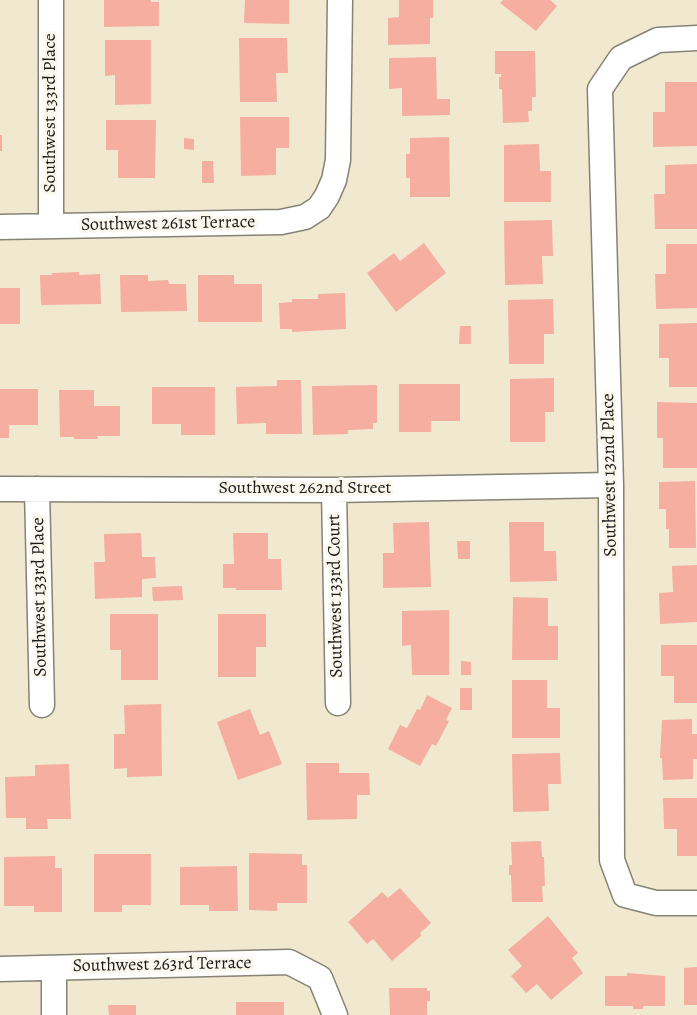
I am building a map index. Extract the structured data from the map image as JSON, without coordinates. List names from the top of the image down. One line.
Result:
{"streets":{"street":["Southwest 133rd Place","Southwest 261st Terrace","Southwest 132nd Place","Southwest 262nd Street","Southwest 133rd Court","Southwest 263rd Terrace"]},"crossings":[["Southwest 133rd Place","Southwest 261st Terrace"],["Southwest 133rd Place","Southwest 262nd Street"],["Southwest 132nd Place","Southwest 262nd Street"],["Southwest 262nd Street","Southwest 133rd Court"]]}
